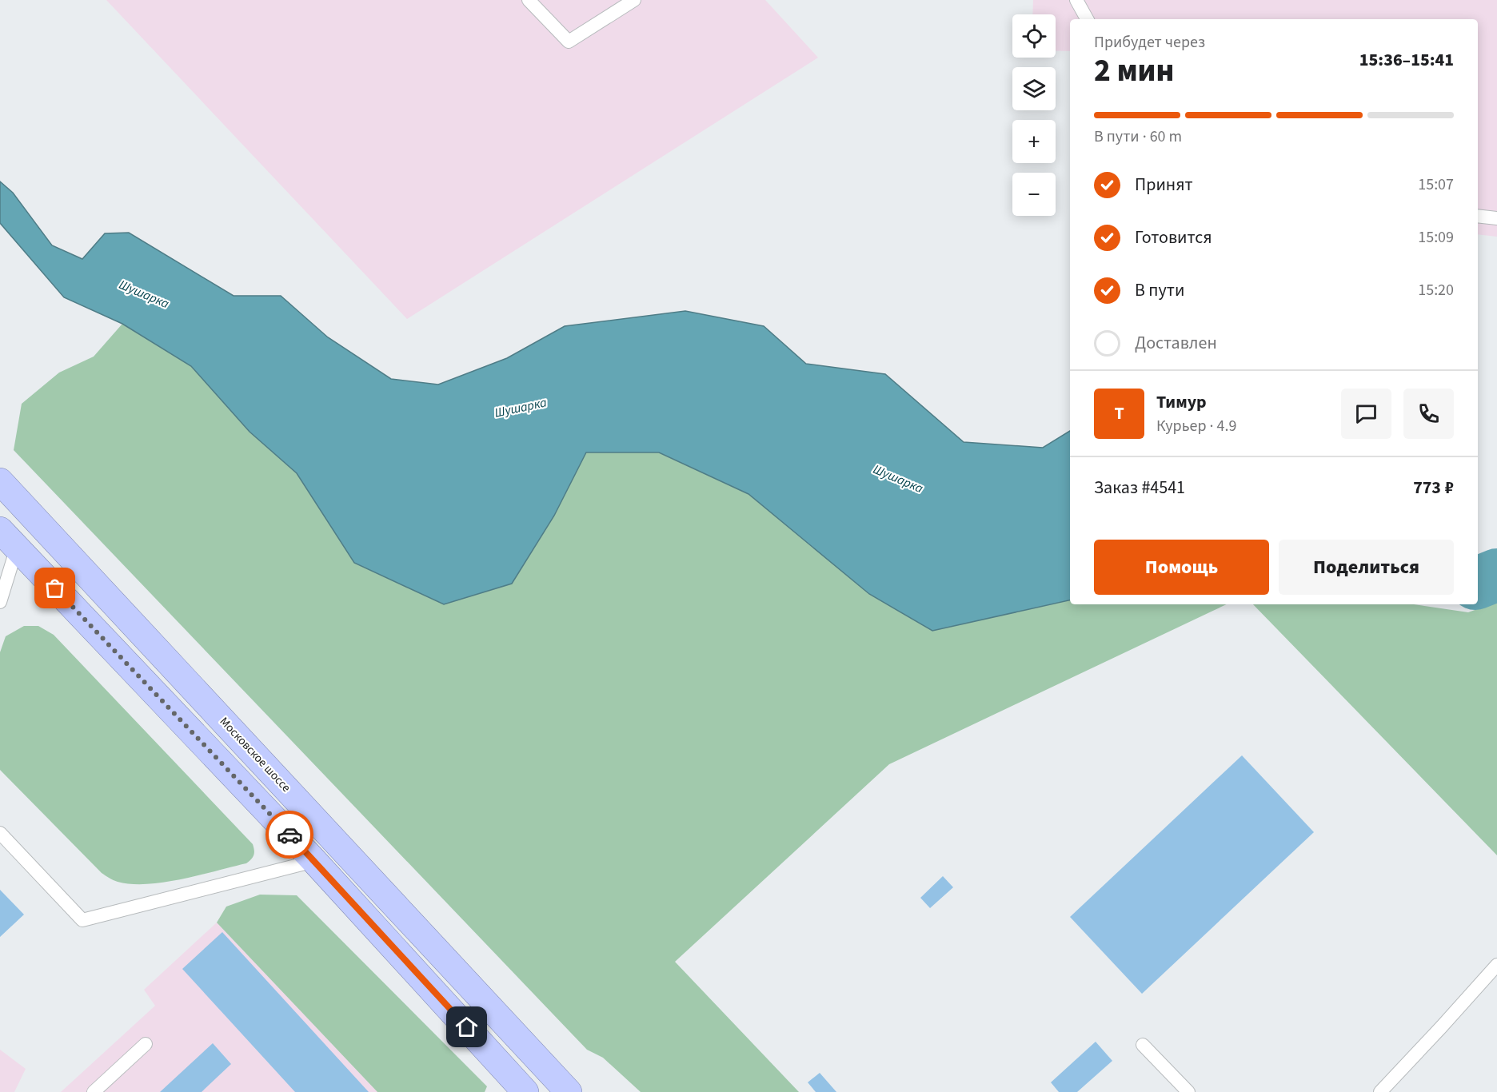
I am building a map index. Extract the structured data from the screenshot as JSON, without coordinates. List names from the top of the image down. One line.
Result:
{"streets":{"highway":["Московское шоссе"]},"water":["Шушарка"],"page":{"map_buttons":["+","−"],"heading":["2 мин","Прибудет через","15:36–15:41"],"panel":["Тимур","Курьер · 4.9","Заказ #4541","773 ₽"],"bar":"В пути · 60 m","list":[["Принят","15:07"],["Готовится","15:09"],["В пути","15:20"],"Доставлен"],"round":"Т","buttons":["Помощь","Поделиться"]}}
